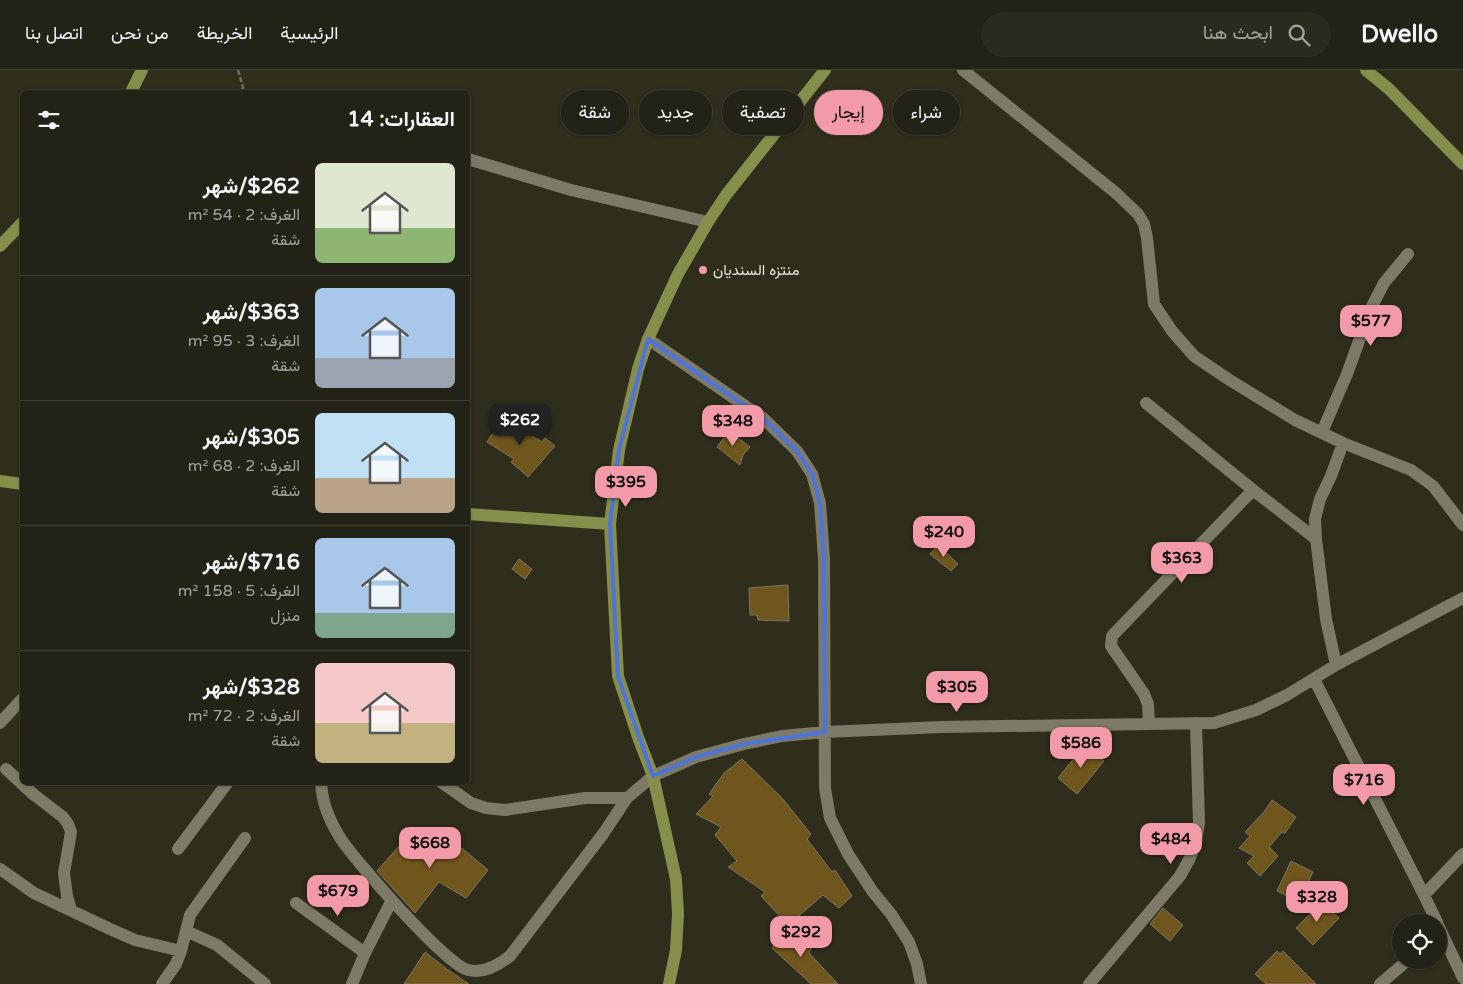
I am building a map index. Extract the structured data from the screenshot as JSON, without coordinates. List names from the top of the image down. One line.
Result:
{"places":["منتزه السنديان"],"page":{"header":"Dwello","search":"ابحث هنا","nav":["الرئيسية","الخريطة","من نحن","اتصل بنا"],"chip":["شراء","إيجار","تصفية","جديد","شقة"],"heading":"العقارات: 14","list":[{"name":"$262/شهر","note":"الغرف: 2 · 54 m² · شقة"},{"name":"$363/شهر","note":"الغرف: 3 · 95 m² · شقة"},{"name":"$305/شهر","note":"الغرف: 2 · 68 m² · شقة"},{"name":"$716/شهر","note":"الغرف: 5 · 158 m² · منزل"},{"name":"$328/شهر","note":"الغرف: 2 · 72 m² · شقة"}],"price":["$577","$262","$348","$395","$240","$363","$305","$586","$716","$484","$668","$679","$328","$292"]}}
